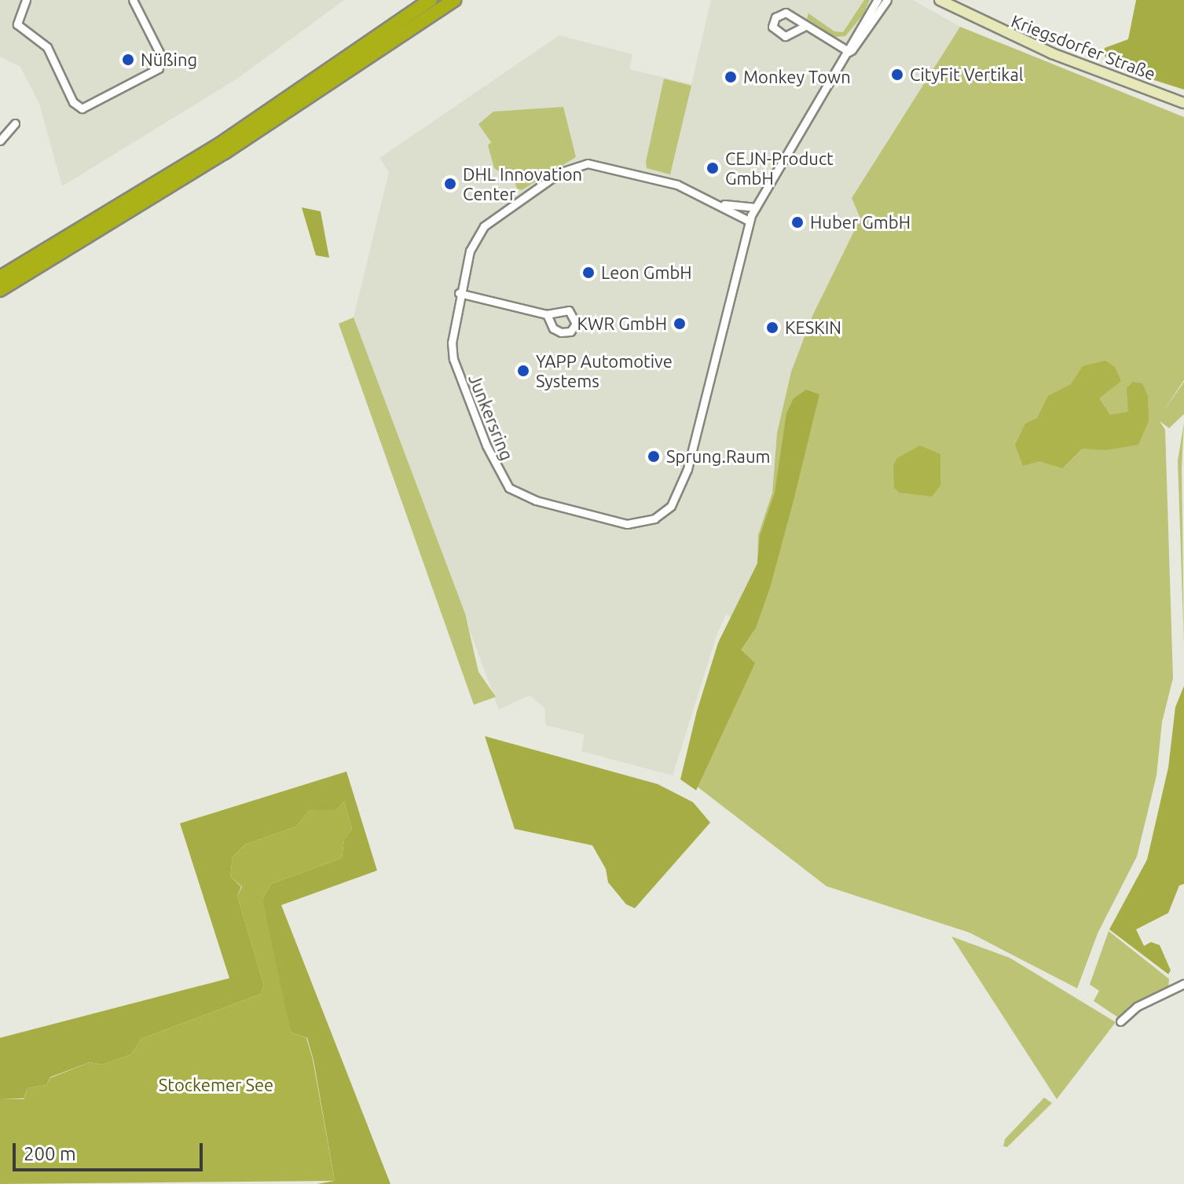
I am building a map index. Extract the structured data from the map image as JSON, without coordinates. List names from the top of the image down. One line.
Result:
{"streets":{"main road":["Kriegsdorfer Straße"],"street":["Junkersring"]},"parks":["Stockemer See"],"places":["Nüßing","CityFit Vertikal","Monkey Town","CEJN-Product GmbH","DHL Innovation Center","Huber GmbH","Leon GmbH","KWR GmbH","KESKIN","YAPP Automotive Systems","Sprung.Raum"],"scale_bar":"200 m"}
